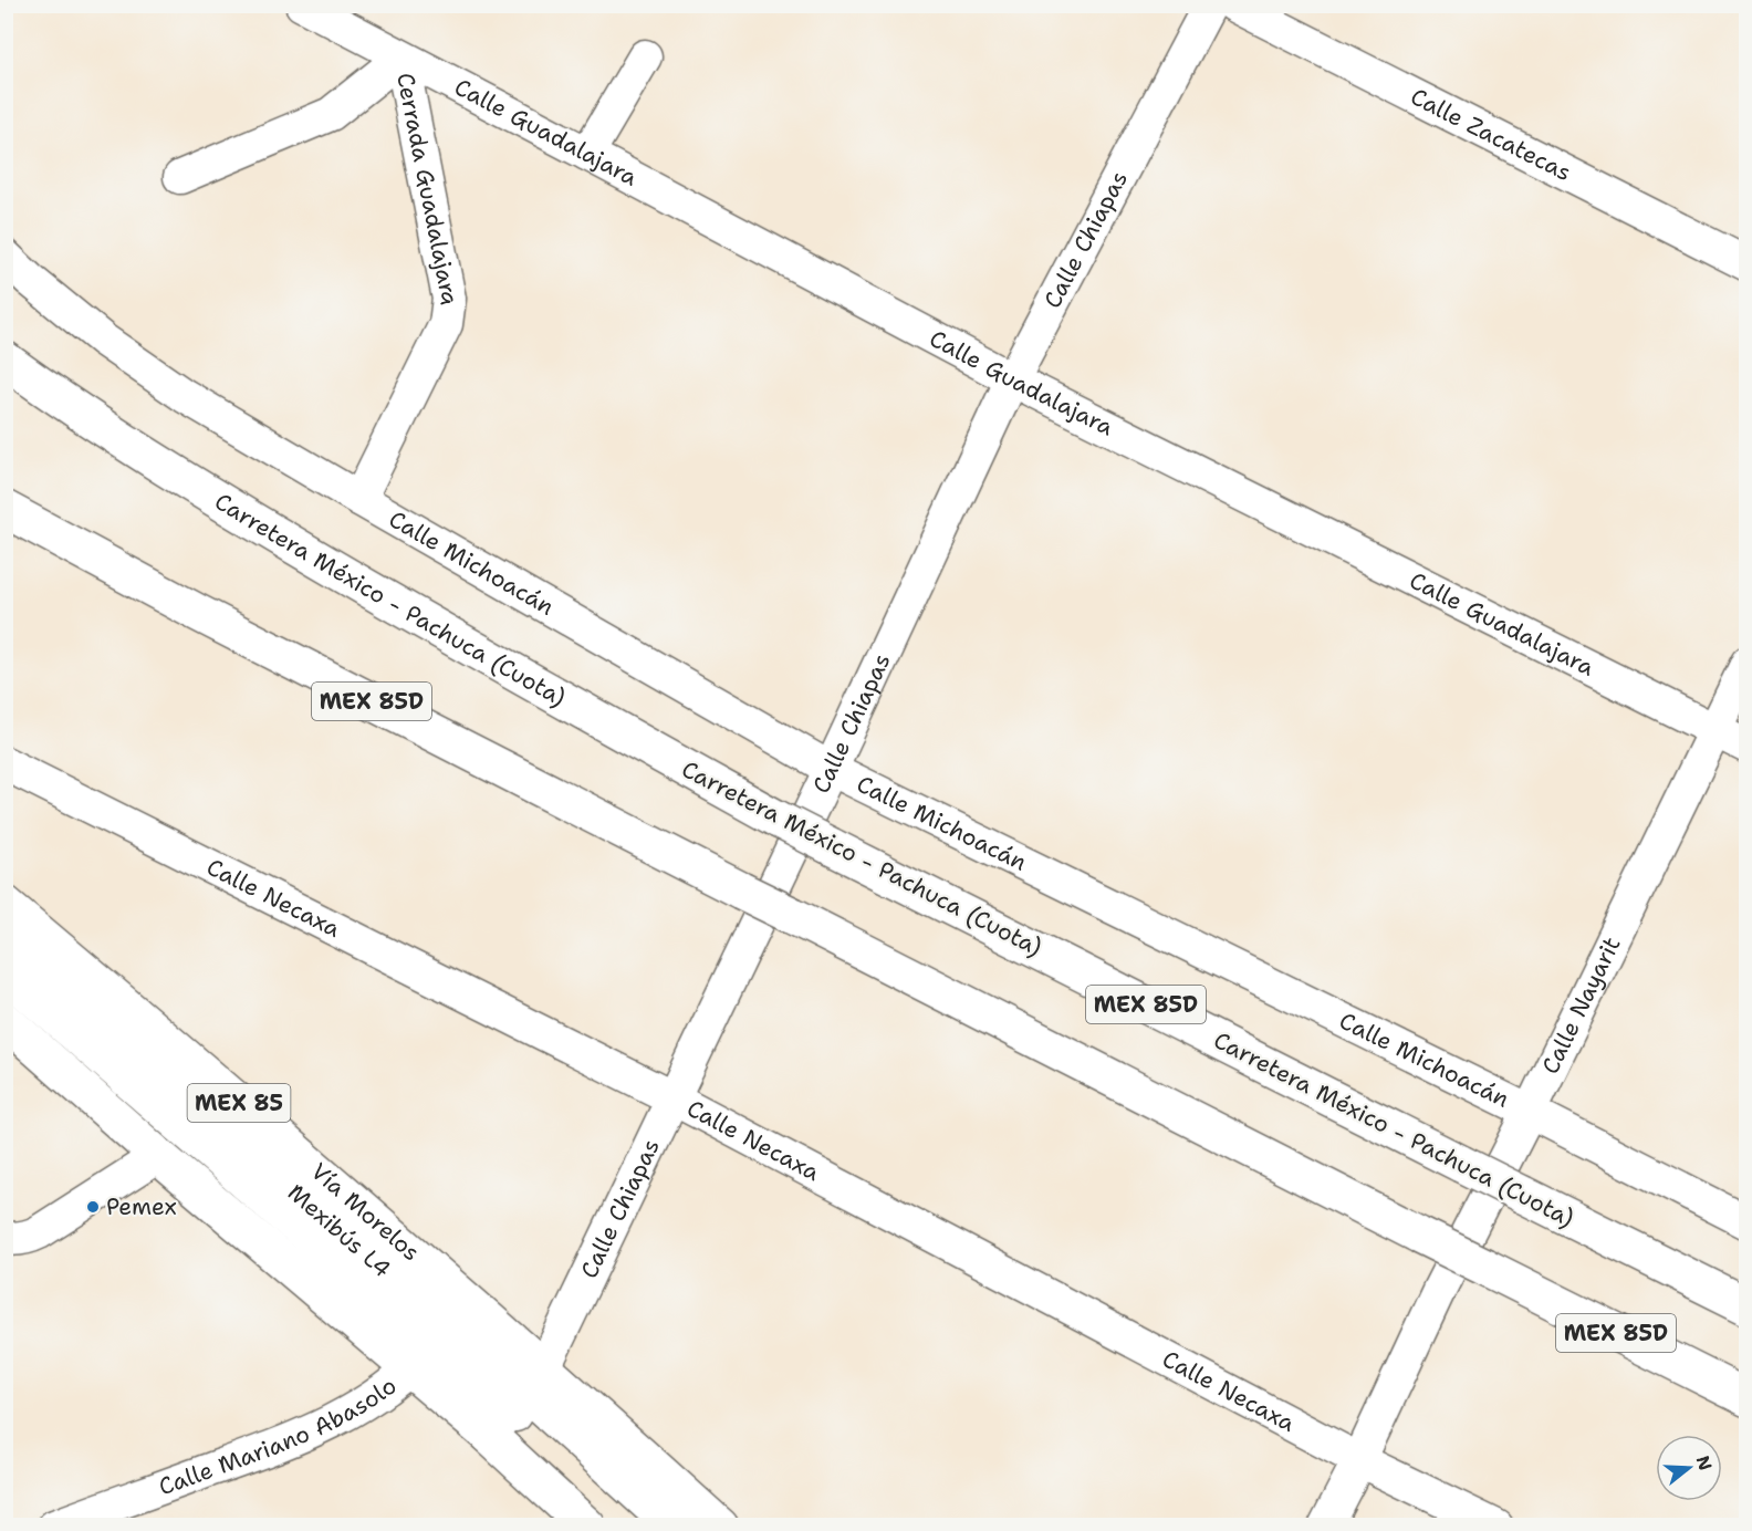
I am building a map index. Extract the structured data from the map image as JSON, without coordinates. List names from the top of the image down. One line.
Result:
{"streets":{"main road":["Carretera México - Pachuca (Cuota)","MEX 85D","MEX 85","Vía Morelos"],"street":["Calle Guadalajara","Calle Zacatecas","Cerrada Guadalajara","Calle Chiapas","Calle Michoacán","Calle Necaxa","Calle Nayarit","Mexibús L4","Calle Mariano Abasolo"]},"crossings":[["Calle Guadalajara","Cerrada Guadalajara"],["Calle Guadalajara","Calle Chiapas"],["Calle Guadalajara","Calle Nayarit"],["Cerrada Guadalajara","Calle Michoacán"],["Calle Chiapas","Calle Michoacán"],["Calle Chiapas","Calle Necaxa"],["Calle Chiapas","Vía Morelos"],["Calle Michoacán","Calle Nayarit"],["Calle Necaxa","Calle Nayarit"],["Vía Morelos","Mexibús L4"],["Vía Morelos","Calle Mariano Abasolo"],["Mexibús L4","Calle Mariano Abasolo"]],"places":["Pemex"],"north":"right"}
